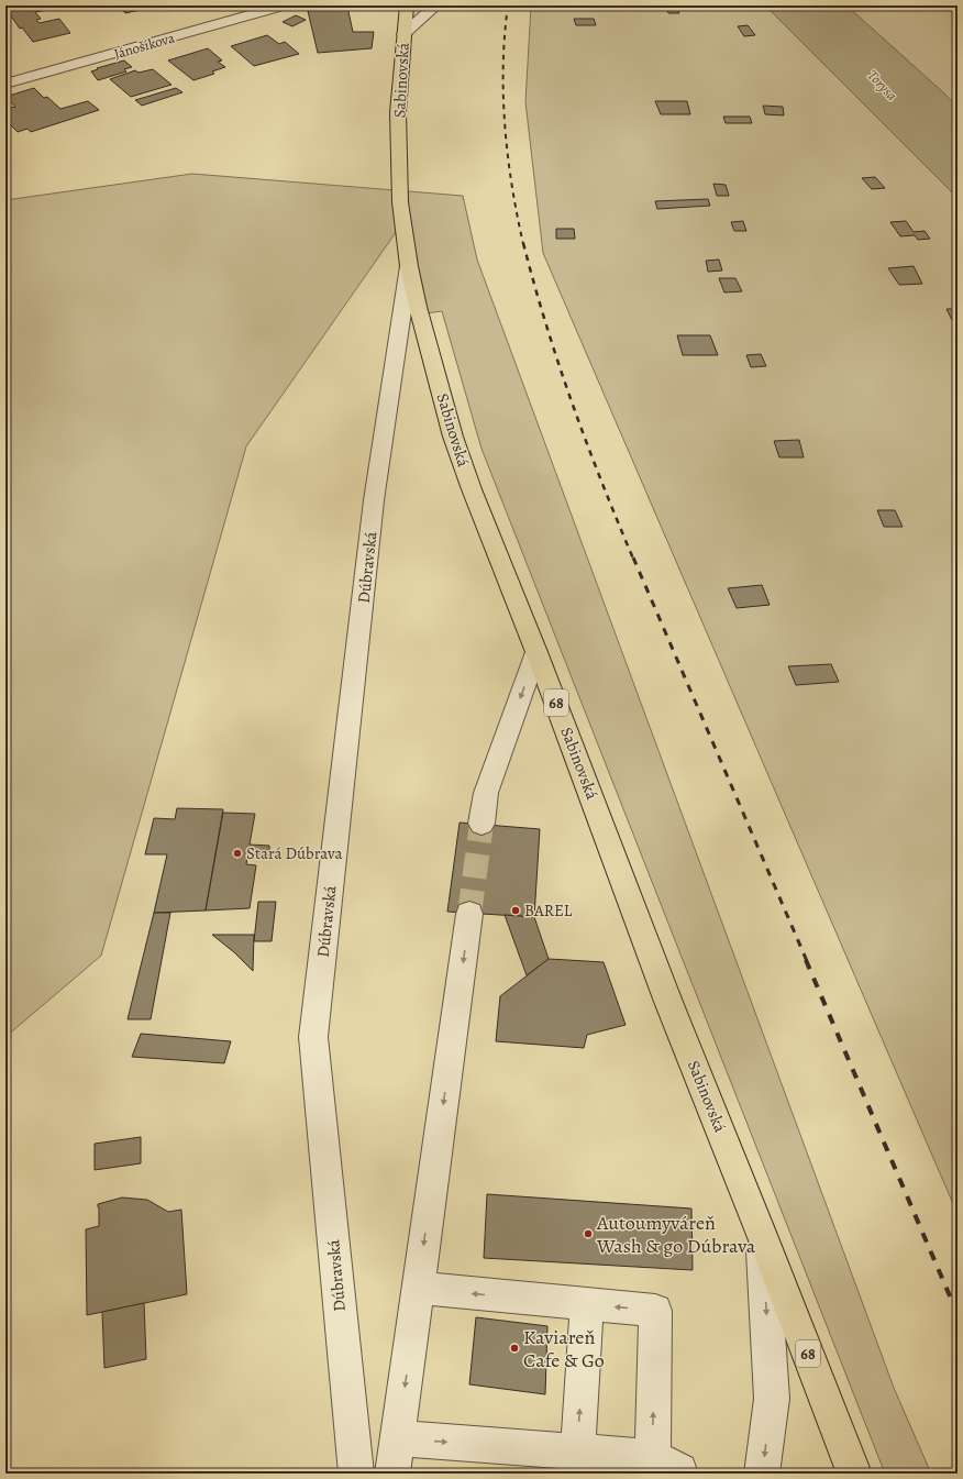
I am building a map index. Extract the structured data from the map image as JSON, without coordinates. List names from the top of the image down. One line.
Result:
{"streets":{"main road":["Sabinovská","68"],"street":["Jánošíkova","Dúbravská"]},"crossings":[["Sabinovská","Dúbravská"]],"water":["Torysa"],"places":["Stará Dúbrava","BAREL","Autoumyváreň Wash & go Dúbrava","Kaviareň Cafe & Go"]}
